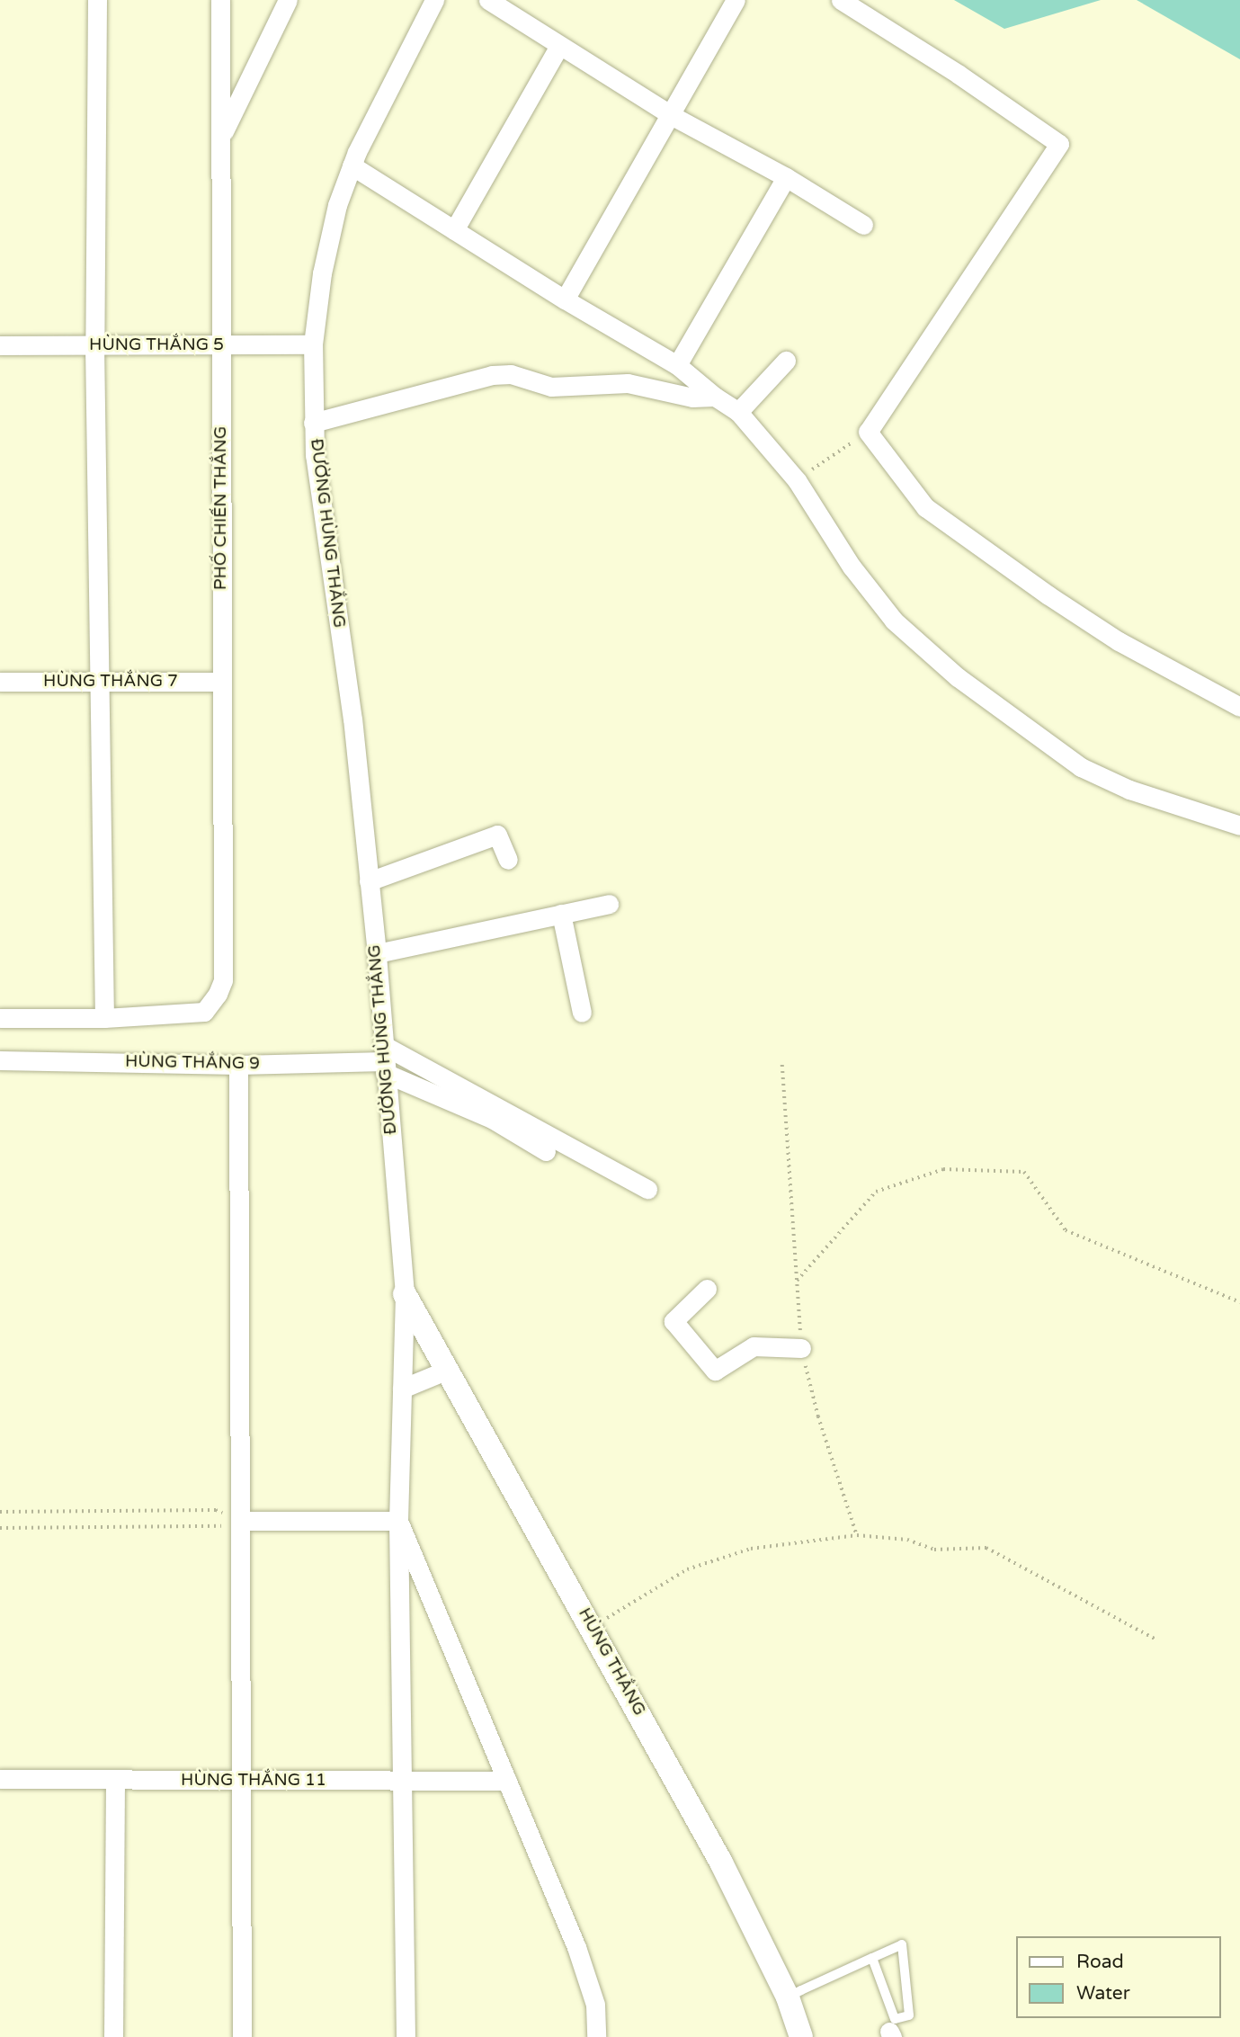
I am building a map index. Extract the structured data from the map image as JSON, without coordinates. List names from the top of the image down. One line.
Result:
{"streets":{"street":["HÙNG THẮNG 5","PHỐ CHIẾN THẮNG","ĐƯỜNG HÙNG THẮNG","HÙNG THẮNG 7","HÙNG THẮNG 9","HÙNG THẮNG","HÙNG THẮNG 11"]},"crossings":[["HÙNG THẮNG 5","PHỐ CHIẾN THẮNG"],["PHỐ CHIẾN THẮNG","HÙNG THẮNG 7"],["ĐƯỜNG HÙNG THẮNG","HÙNG THẮNG 9"],["ĐƯỜNG HÙNG THẮNG","HÙNG THẮNG"],["ĐƯỜNG HÙNG THẮNG","HÙNG THẮNG 11"]],"legend":["Road","Water"]}
